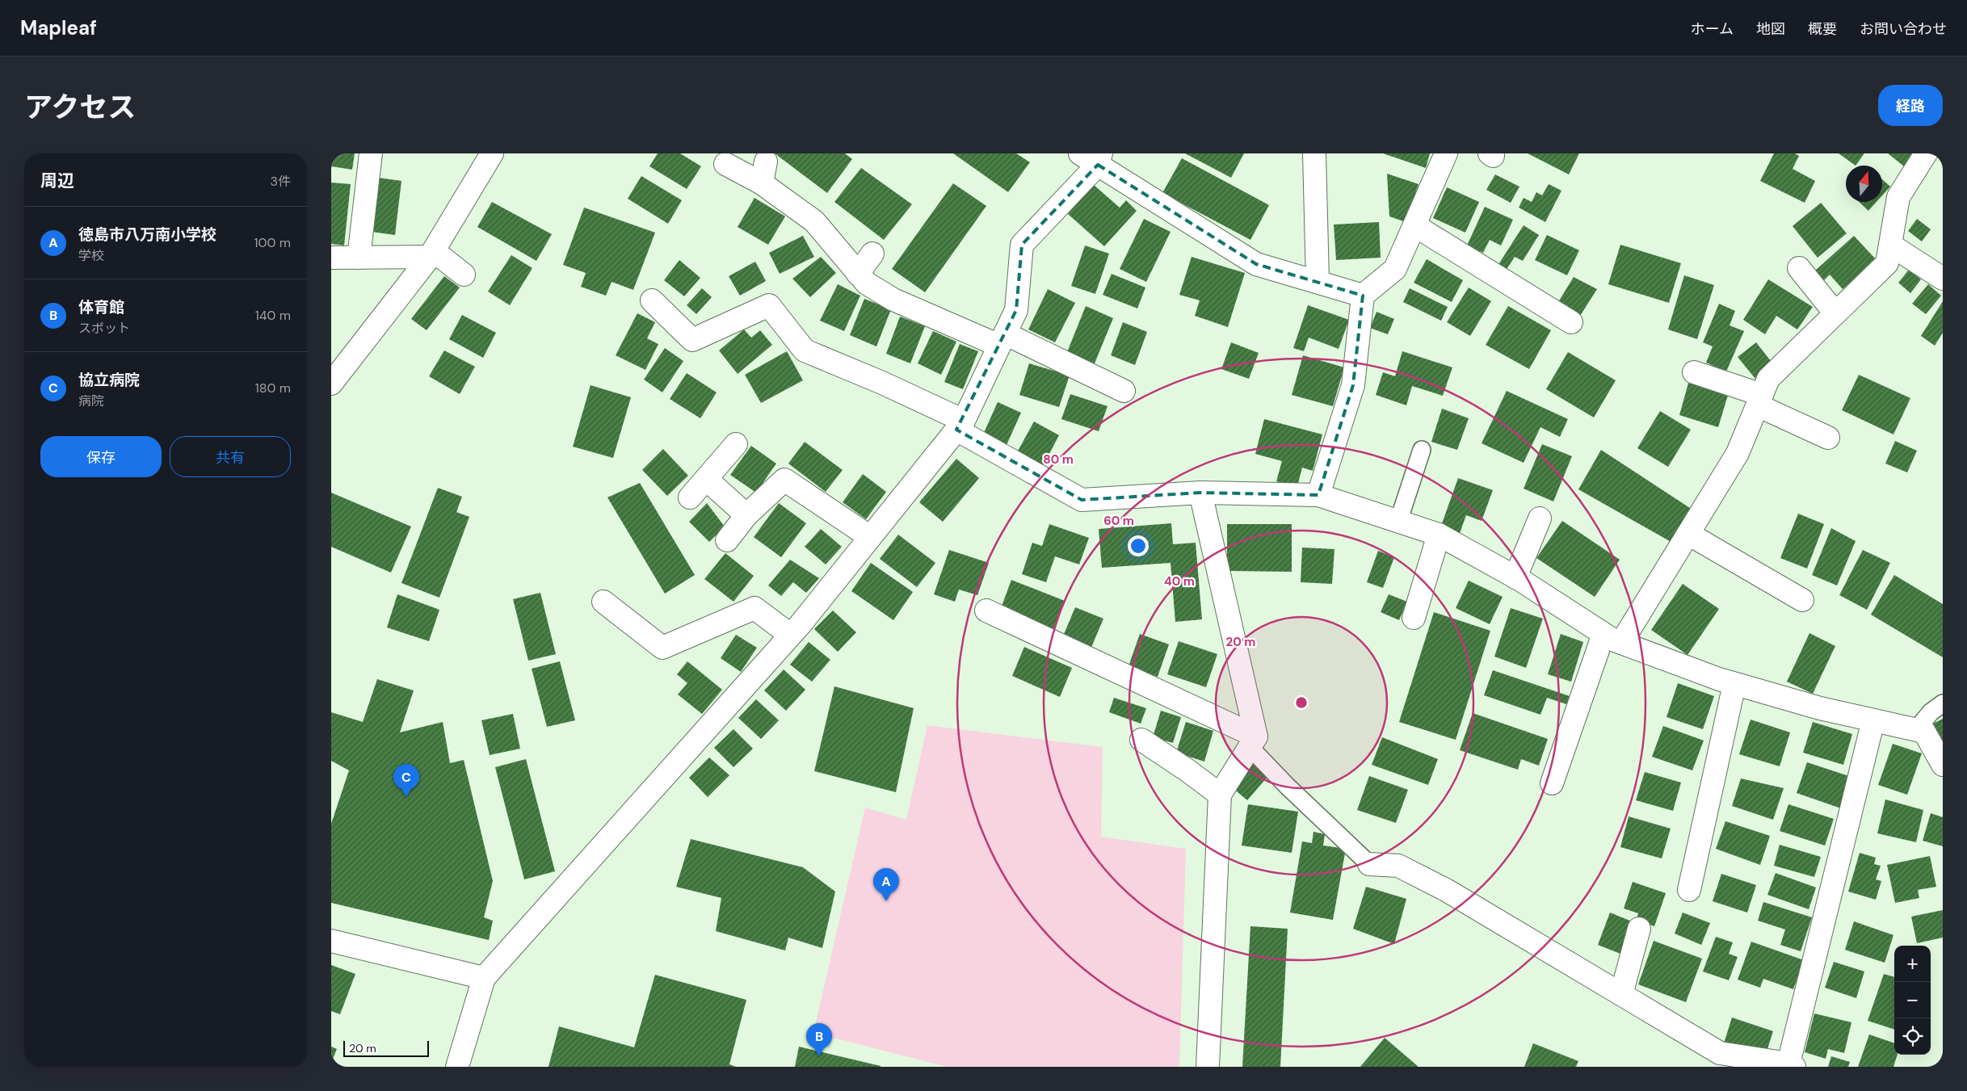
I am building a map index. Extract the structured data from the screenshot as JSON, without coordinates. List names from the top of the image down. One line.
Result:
{"scale_bar":"20 m","north":"top","page":{"header":"Mapleaf","nav":["ホーム","地図","概要","お問い合わせ"],"title":"アクセス","buttons":["経路",["保存","共有"]],"heading":["周辺","3件"],"list":[{"mark":"A","name":"徳島市八万南小学校","note":"学校","value":"100 m"},{"mark":"B","name":"体育館","note":"スポット","value":"140 m"},{"mark":"C","name":"協立病院","note":"病院","value":"180 m"}],"pins":["C","A","B"],"map_buttons":["+","−"],"scale":"20 m"},"rings":["80 m","60 m","40 m","20 m"]}
